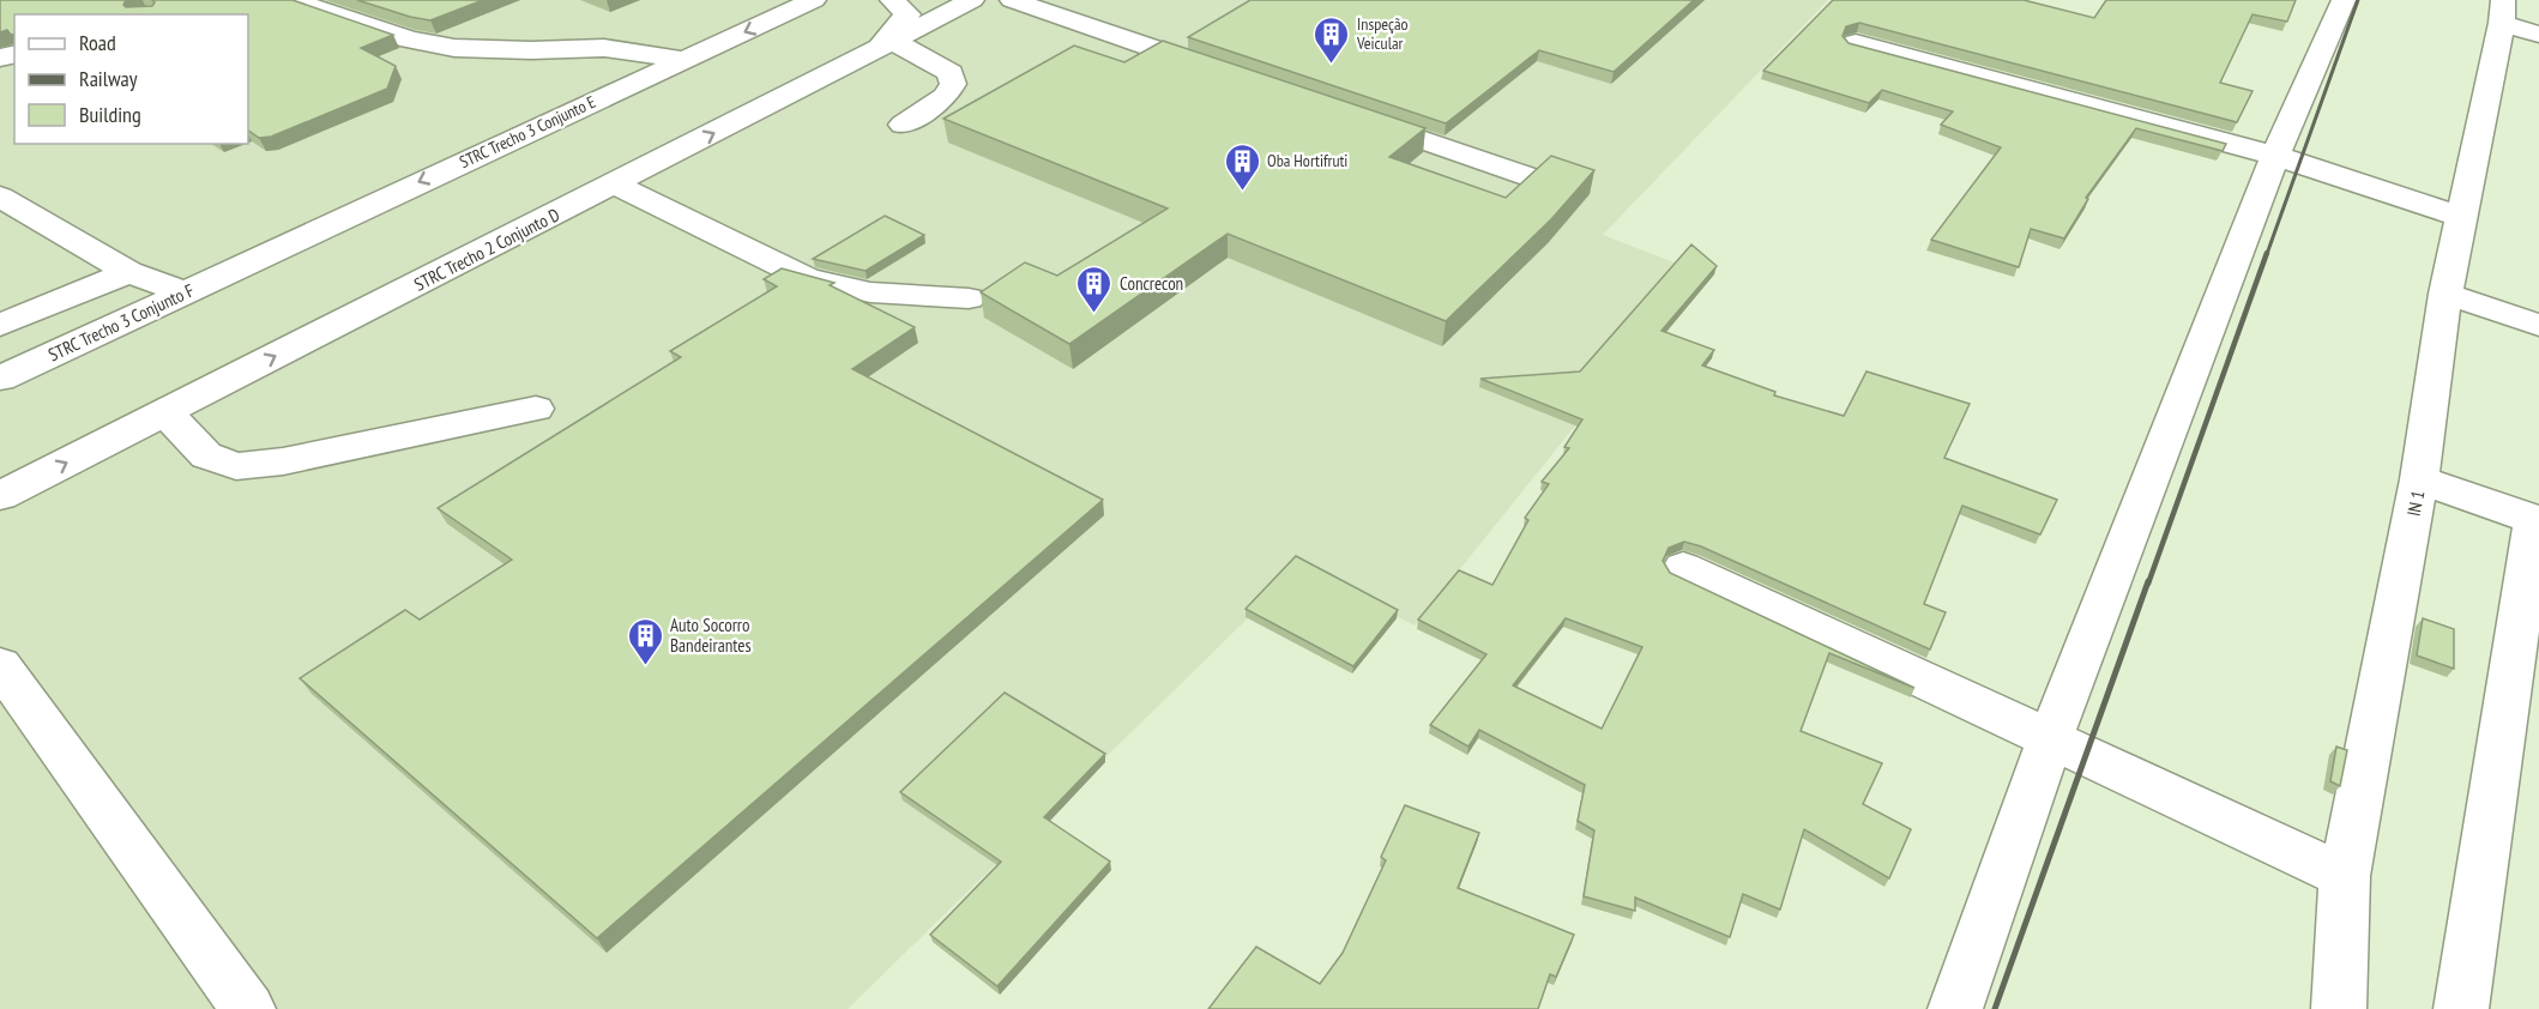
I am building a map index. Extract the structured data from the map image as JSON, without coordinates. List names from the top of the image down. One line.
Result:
{"streets":{"street":["STRC Trecho 3 Conjunto E","STRC Trecho 2 Conjunto D","STRC Trecho 3 Conjunto F","IN 1"]},"crossings":[["STRC Trecho 3 Conjunto E","STRC Trecho 3 Conjunto F"]],"one_way":["STRC Trecho 3 Conjunto E","STRC Trecho 2 Conjunto D"],"places":{"building":["Inspeção Veicular","Oba Hortifruti","Concrecon","Auto Socorro Bandeirantes"]},"legend":["Road","Railway","Building"]}
